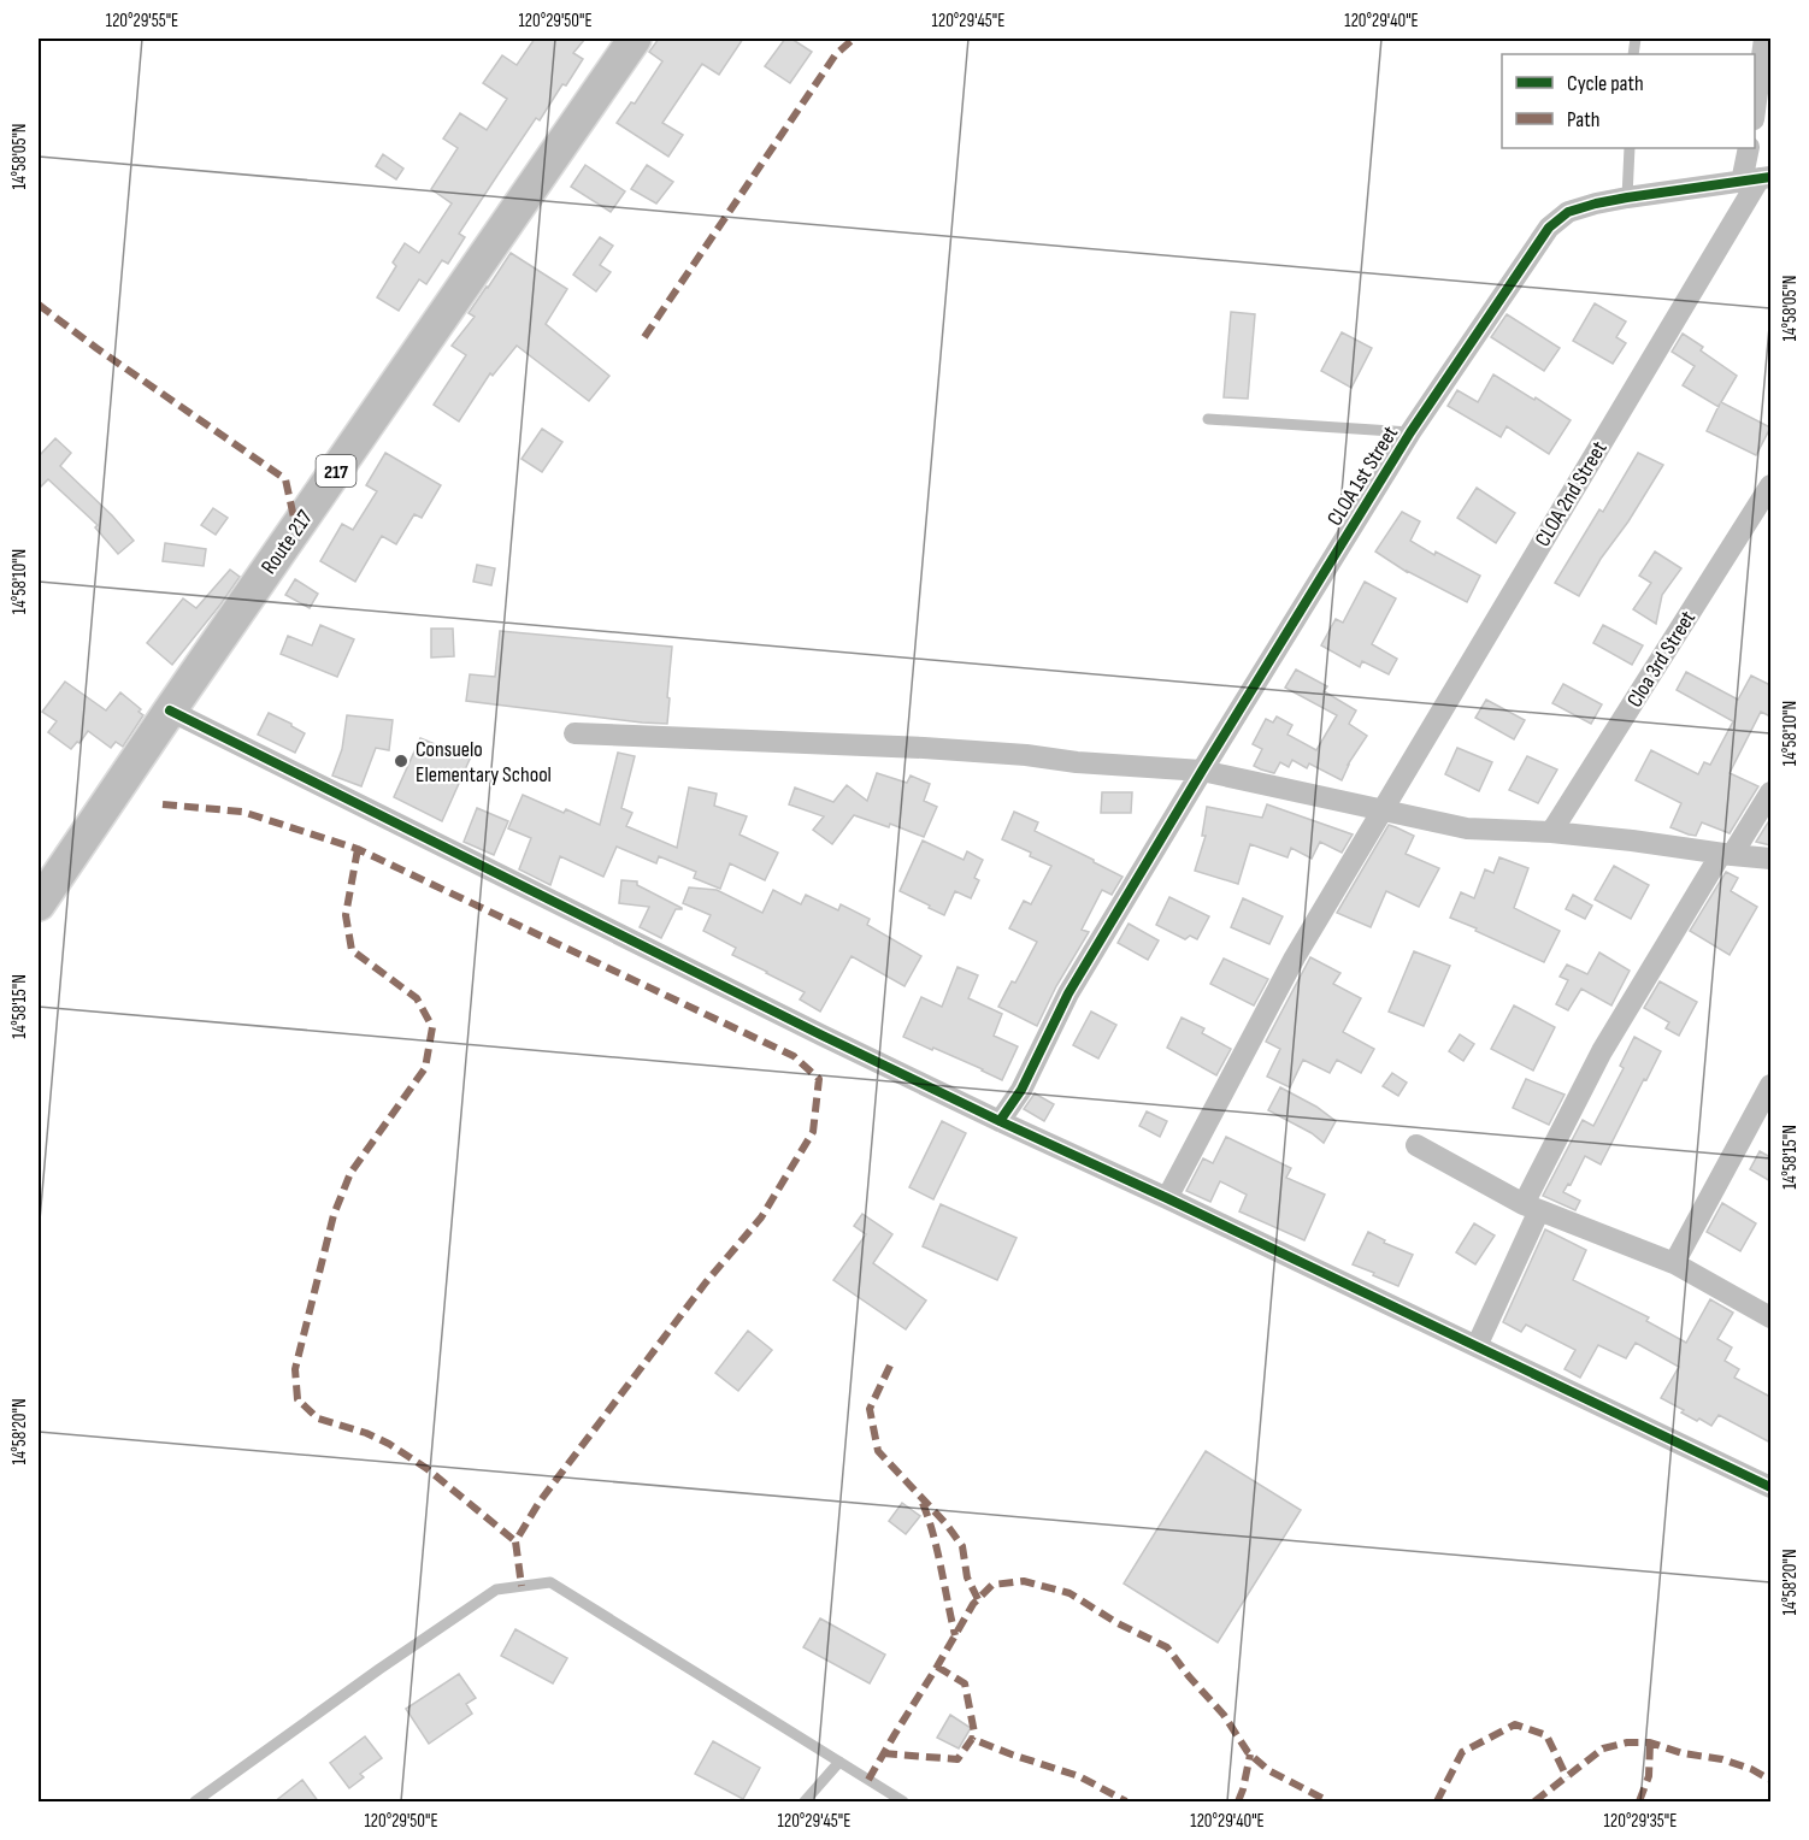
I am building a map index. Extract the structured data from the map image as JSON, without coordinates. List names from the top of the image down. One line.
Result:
{"streets":{"main road":["217","Route 217"],"street":["CLOA 1st Street","CLOA 2nd Street","Cloa 3rd Street"]},"places":["Consuelo Elementary School"],"legend":["Cycle path","Path"],"coordinates":["120°29'55\"E","120°29'50\"E","120°29'45\"E","120°29'40\"E","14°58'05\"N","14°58'10\"N","14°58'15\"N","14°58'20\"N","120°29'35\"E"]}
